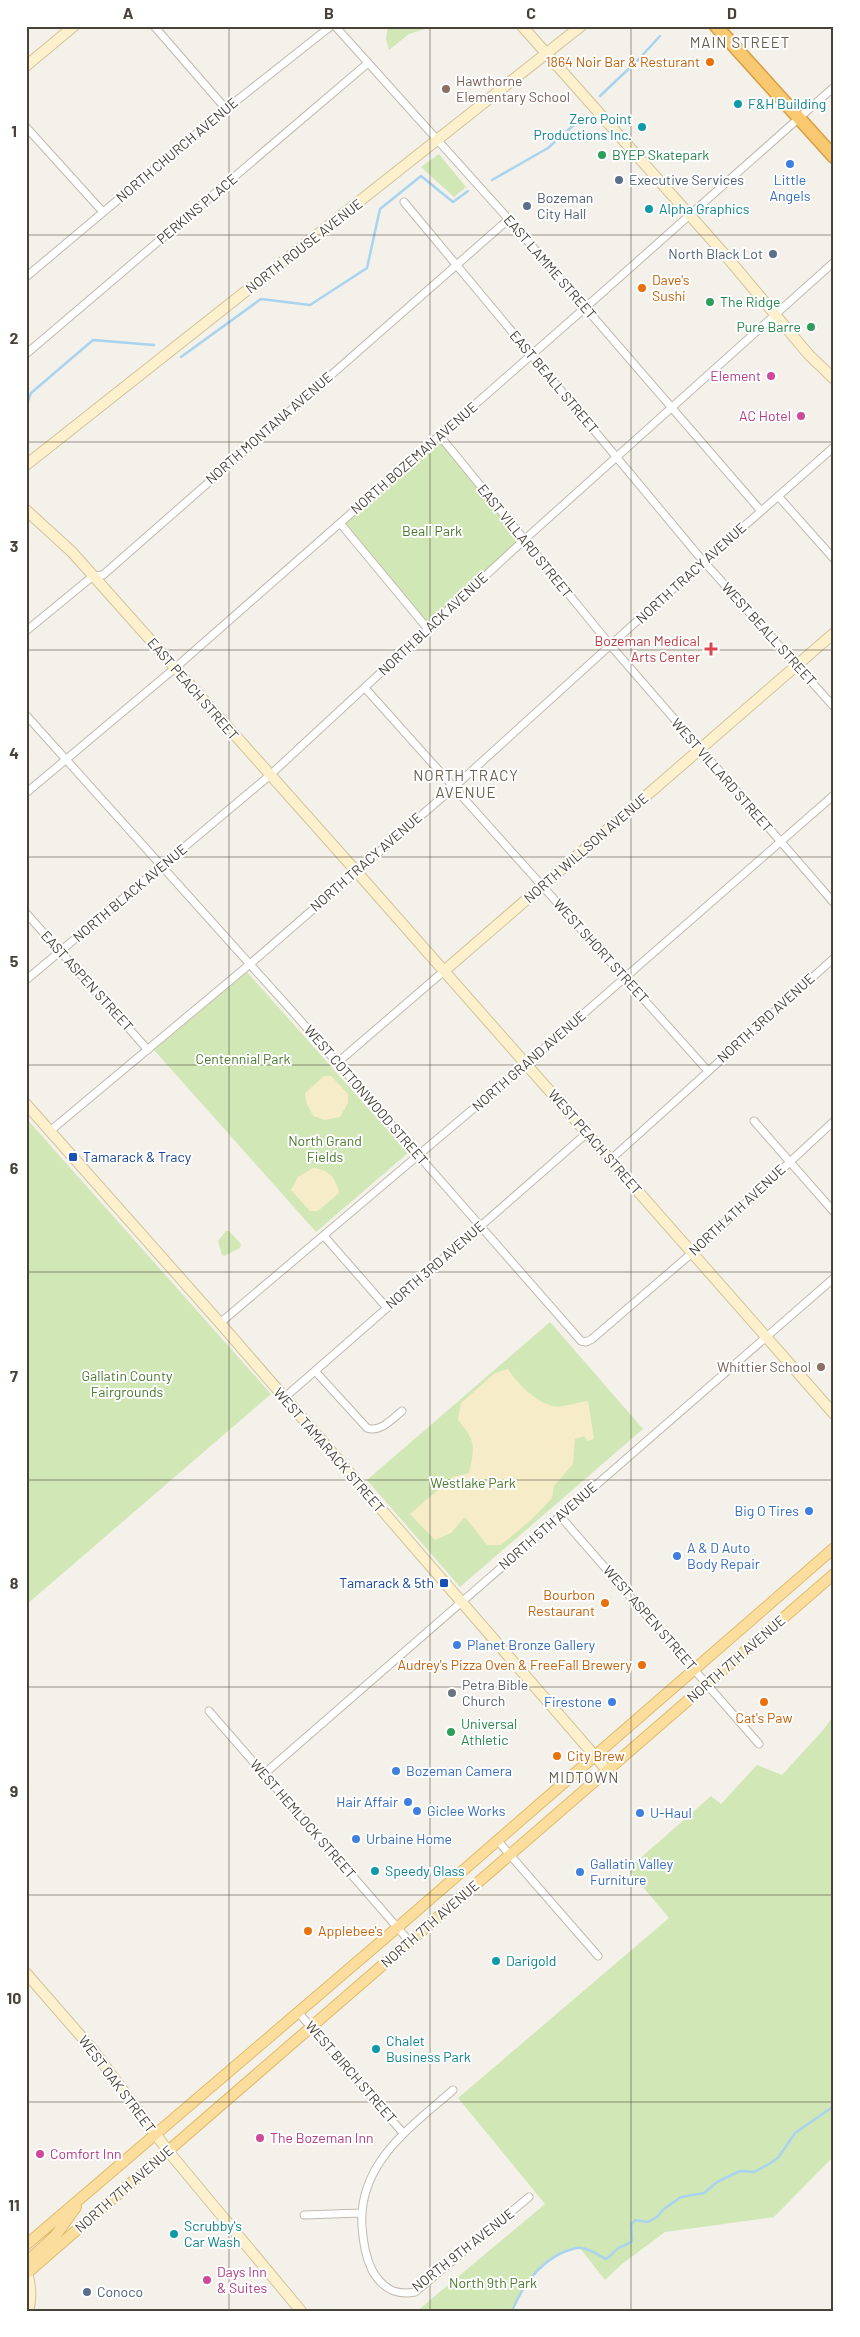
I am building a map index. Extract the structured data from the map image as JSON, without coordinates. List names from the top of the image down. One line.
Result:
{"streets":{"main road":["NORTH ROUSE AVENUE","EAST PEACH STREET","NORTH WILLSON AVENUE","WEST PEACH STREET","WEST TAMARACK STREET","NORTH 7TH AVENUE","WEST OAK STREET"],"street":["NORTH CHURCH AVENUE","PERKINS PLACE","EAST LAMME STREET","EAST BEALL STREET","NORTH MONTANA AVENUE","NORTH BOZEMAN AVENUE","EAST VILLARD STREET","NORTH TRACY AVENUE","NORTH BLACK AVENUE","WEST BEALL STREET","WEST VILLARD STREET","WEST SHORT STREET","EAST ASPEN STREET","NORTH 3RD AVENUE","NORTH GRAND AVENUE","WEST COTTONWOOD STREET","NORTH 4TH AVENUE","NORTH 5TH AVENUE","WEST ASPEN STREET","WEST HEMLOCK STREET","WEST BIRCH STREET","NORTH 9TH AVENUE"]},"crossings":[["PERKINS PLACE","EAST LAMME STREET"],["NORTH ROUSE AVENUE","EAST LAMME STREET"],["EAST LAMME STREET","NORTH MONTANA AVENUE"],["EAST LAMME STREET","NORTH BOZEMAN AVENUE"],["EAST LAMME STREET","NORTH TRACY AVENUE"],["EAST LAMME STREET","NORTH BLACK AVENUE"],["EAST BEALL STREET","NORTH MONTANA AVENUE"],["EAST BEALL STREET","NORTH BOZEMAN AVENUE"],["EAST BEALL STREET","NORTH TRACY AVENUE"],["EAST BEALL STREET","NORTH BLACK AVENUE"],["EAST BEALL STREET","WEST BEALL STREET"],["NORTH MONTANA AVENUE","EAST PEACH STREET"],["NORTH BOZEMAN AVENUE","EAST VILLARD STREET"],["NORTH BOZEMAN AVENUE","EAST PEACH STREET"],["NORTH BOZEMAN AVENUE","WEST COTTONWOOD STREET"],["EAST VILLARD STREET","NORTH TRACY AVENUE"],["EAST VILLARD STREET","NORTH BLACK AVENUE"],["EAST VILLARD STREET","WEST VILLARD STREET"],["NORTH TRACY AVENUE","WEST BEALL STREET"],["NORTH TRACY AVENUE","EAST PEACH STREET"],["NORTH TRACY AVENUE","WEST VILLARD STREET"],["NORTH TRACY AVENUE","WEST SHORT STREET"],["NORTH TRACY AVENUE","EAST ASPEN STREET"],["NORTH TRACY AVENUE","WEST COTTONWOOD STREET"],["NORTH TRACY AVENUE","WEST PEACH STREET"],["NORTH TRACY AVENUE","WEST TAMARACK STREET"],["NORTH BLACK AVENUE","EAST PEACH STREET"],["NORTH BLACK AVENUE","WEST SHORT STREET"],["NORTH BLACK AVENUE","EAST ASPEN STREET"],["NORTH BLACK AVENUE","WEST COTTONWOOD STREET"],["WEST BEALL STREET","NORTH WILLSON AVENUE"],["EAST PEACH STREET","WEST PEACH STREET"],["WEST VILLARD STREET","NORTH WILLSON AVENUE"],["WEST VILLARD STREET","NORTH GRAND AVENUE"],["NORTH WILLSON AVENUE","WEST SHORT STREET"],["NORTH WILLSON AVENUE","WEST COTTONWOOD STREET"],["NORTH WILLSON AVENUE","WEST PEACH STREET"],["WEST SHORT STREET","NORTH 3RD AVENUE"],["WEST SHORT STREET","NORTH GRAND AVENUE"],["NORTH 3RD AVENUE","WEST COTTONWOOD STREET"],["NORTH 3RD AVENUE","WEST PEACH STREET"],["NORTH 3RD AVENUE","WEST TAMARACK STREET"],["NORTH GRAND AVENUE","WEST COTTONWOOD STREET"],["NORTH GRAND AVENUE","WEST PEACH STREET"],["NORTH GRAND AVENUE","WEST TAMARACK STREET"],["WEST COTTONWOOD STREET","NORTH 4TH AVENUE"],["WEST PEACH STREET","NORTH 4TH AVENUE"],["WEST PEACH STREET","NORTH 5TH AVENUE"],["WEST TAMARACK STREET","NORTH 5TH AVENUE"],["WEST TAMARACK STREET","NORTH 7TH AVENUE"],["NORTH 5TH AVENUE","WEST ASPEN STREET"],["NORTH 5TH AVENUE","WEST HEMLOCK STREET"],["WEST ASPEN STREET","NORTH 7TH AVENUE"],["NORTH 7TH AVENUE","WEST HEMLOCK STREET"],["NORTH 7TH AVENUE","WEST BIRCH STREET"],["NORTH 7TH AVENUE","WEST OAK STREET"],["WEST BIRCH STREET","NORTH 9TH AVENUE"]],"districts":["MAIN STREET","NORTH TRACY AVENUE","MIDTOWN"],"parks":["Beall Park","Centennial Park","North Grand Fields","Gallatin County Fairgrounds","Westlake Park","North 9th Park"],"places":{"other":["1864 Noir Bar & Resturant","Hawthorne Elementary School","F&H Building","Zero Point Productions Inc.","BYEP Skatepark","Little Angels","Executive Services","Bozeman City Hall","Alpha Graphics","North Black Lot","Dave's Sushi","The Ridge","Pure Barre","Element","AC Hotel","Whittier School","Big O Tires","A & D Auto Body Repair","Bourbon Restaurant","Planet Bronze Gallery","Audrey's Pizza Oven & FreeFall Brewery","Petra Bible Church","Firestone","Cat's Paw","Universal Athletic","City Brew","Bozeman Camera","Hair Affair","Giclee Works","U-Haul","Urbaine Home","Speedy Glass","Gallatin Valley Furniture","Applebee's","Darigold","Chalet Business Park","The Bozeman Inn","Comfort Inn","Scrubby's Car Wash","Days Inn & Suites","Conoco"],"health":["Bozeman Medical Arts Center"],"transit":["Tamarack & Tracy","Tamarack & 5th"]},"grid":{"columns":["A","B","C","D"],"rows":["1","2","3","4","5","6","7","8","9","10","11"]}}
